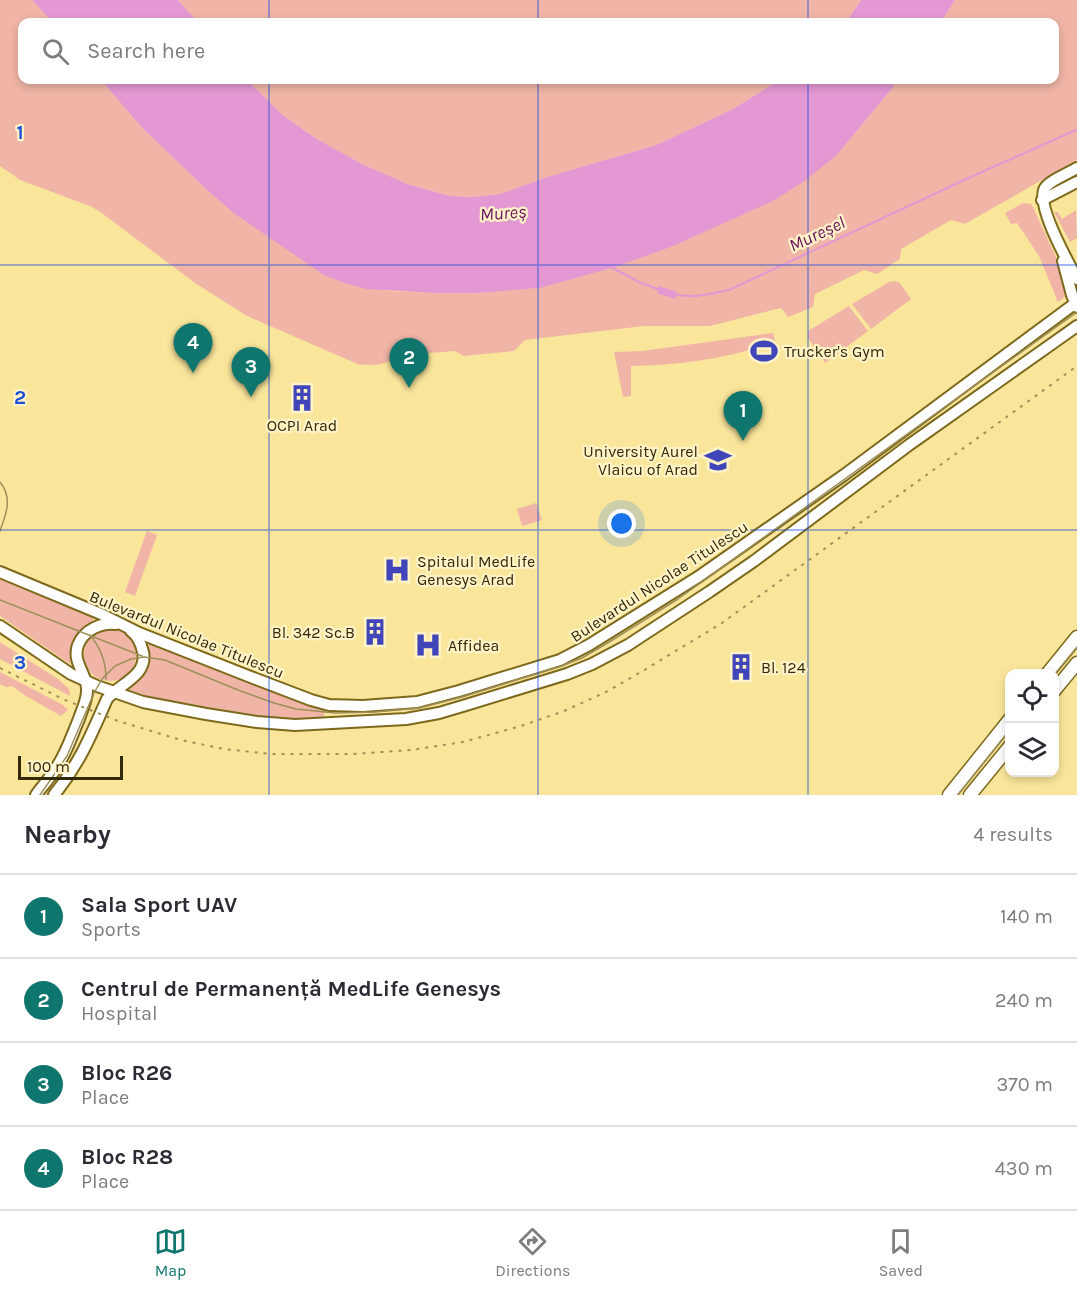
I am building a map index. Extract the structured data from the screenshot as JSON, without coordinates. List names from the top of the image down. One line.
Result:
{"streets":{"main road":["Bulevardul Nicolae Titulescu"]},"water":["Mureș","Mureșel"],"places":{"sports":["Trucker's Gym"],"building":["OCPI Arad","Bl. 342 Sc.B","Bl. 124"],"school or university":["University Aurel Vlaicu of Arad"],"hospital":["Spitalul MedLife Genesys Arad","Affidea"]},"scale_bar":"100 m","page":{"search":"Search here","pins":["4","2","3","1"],"scale":"100 m","heading":["Nearby","4 results"],"list":[{"mark":"1","name":"Sala Sport UAV","note":"Sports","value":"140 m"},{"mark":"2","name":"Centrul de Permanență MedLife Genesys","note":"Hospital","value":"240 m"},{"mark":"3","name":"Bloc R26","note":"Place","value":"370 m"},{"mark":"4","name":"Bloc R28","note":"Place","value":"430 m"}],"nav":["Map","Directions","Saved"]},"grid":{"rows":["1","2","3"]}}
